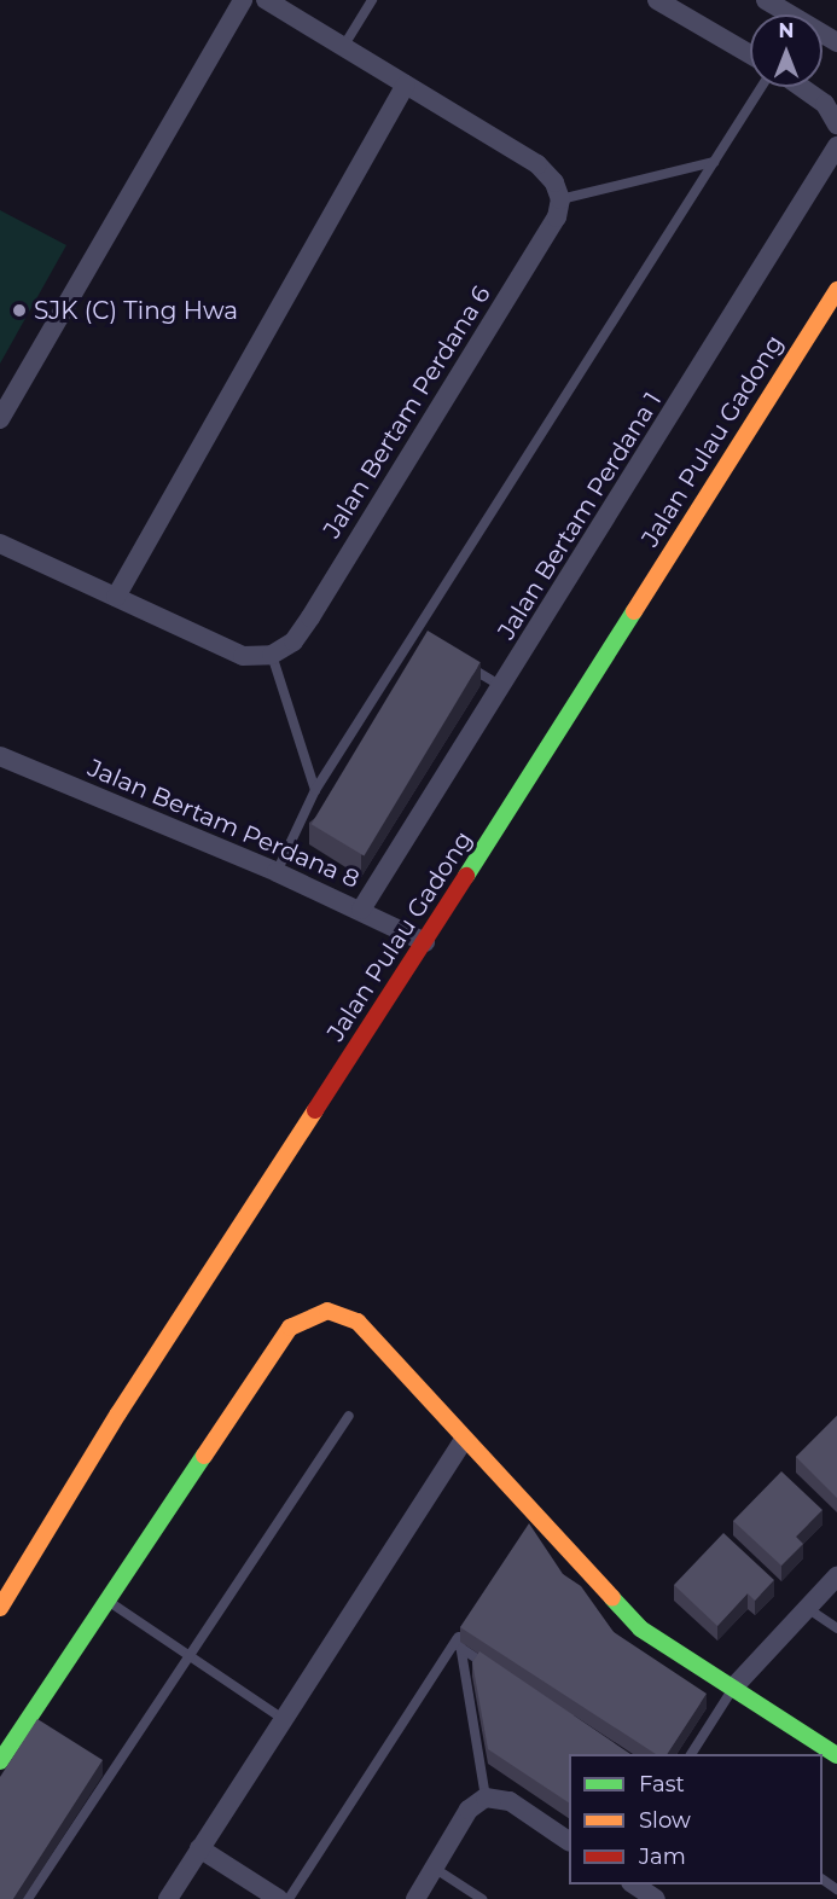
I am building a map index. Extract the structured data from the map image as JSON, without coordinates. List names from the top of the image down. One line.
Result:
{"streets":{"main road":["Jalan Pulau Gadong"],"street":["Jalan Bertam Perdana 6","Jalan Bertam Perdana 1","Jalan Bertam Perdana 8"]},"crossings":[["Jalan Pulau Gadong","Jalan Bertam Perdana 8"],["Jalan Bertam Perdana 1","Jalan Bertam Perdana 8"]],"places":["SJK (C) Ting Hwa"],"legend":["Fast","Slow","Jam"],"north":"top"}
